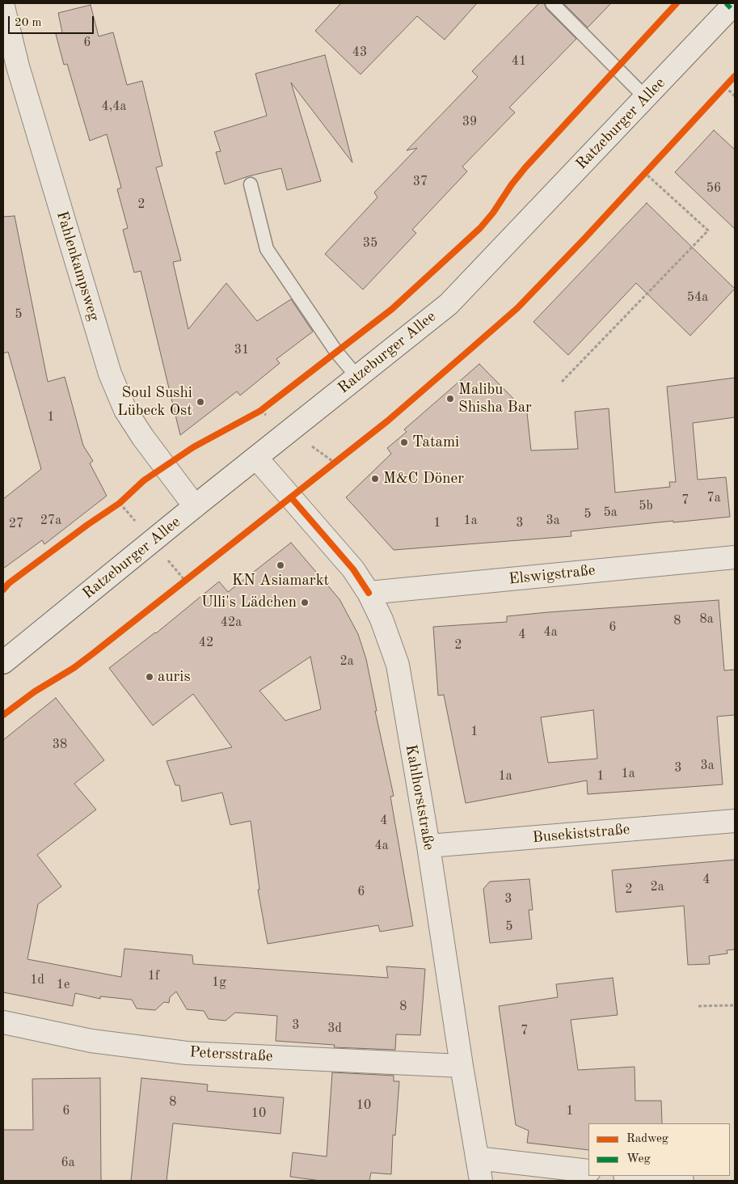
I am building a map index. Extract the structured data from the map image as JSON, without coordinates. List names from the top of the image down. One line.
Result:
{"streets":{"street":["Ratzeburger Allee","Fahlenkampsweg","Elswigstraße","Kahlhorststraße","Busekiststraße","Petersstraße"]},"crossings":[["Ratzeburger Allee","Fahlenkampsweg"],["Ratzeburger Allee","Kahlhorststraße"],["Elswigstraße","Kahlhorststraße"],["Kahlhorststraße","Busekiststraße"],["Kahlhorststraße","Petersstraße"]],"places":["Malibu Shisha Bar","Soul Sushi Lübeck Ost","Tatami","M&C Döner","KN Asiamarkt","Ulli's Lädchen","auris"],"house_numbers":["6","43","41","4,4a","39","37","56","2","35","54a","5","31","1","7a","7","5b","5a","5","27a","1a","3a","1","3","27","8a","8","42a","6","4a","4","42","2","2a","1","38","3a","3","1a","1a","1","4","4a","4","2a","2","6","3","5","1f","1d","1g","1e","8","3","3d","7","8","10","6","1","10","6a"],"legend":["Radweg","Weg"],"scale_bar":"20 m"}
